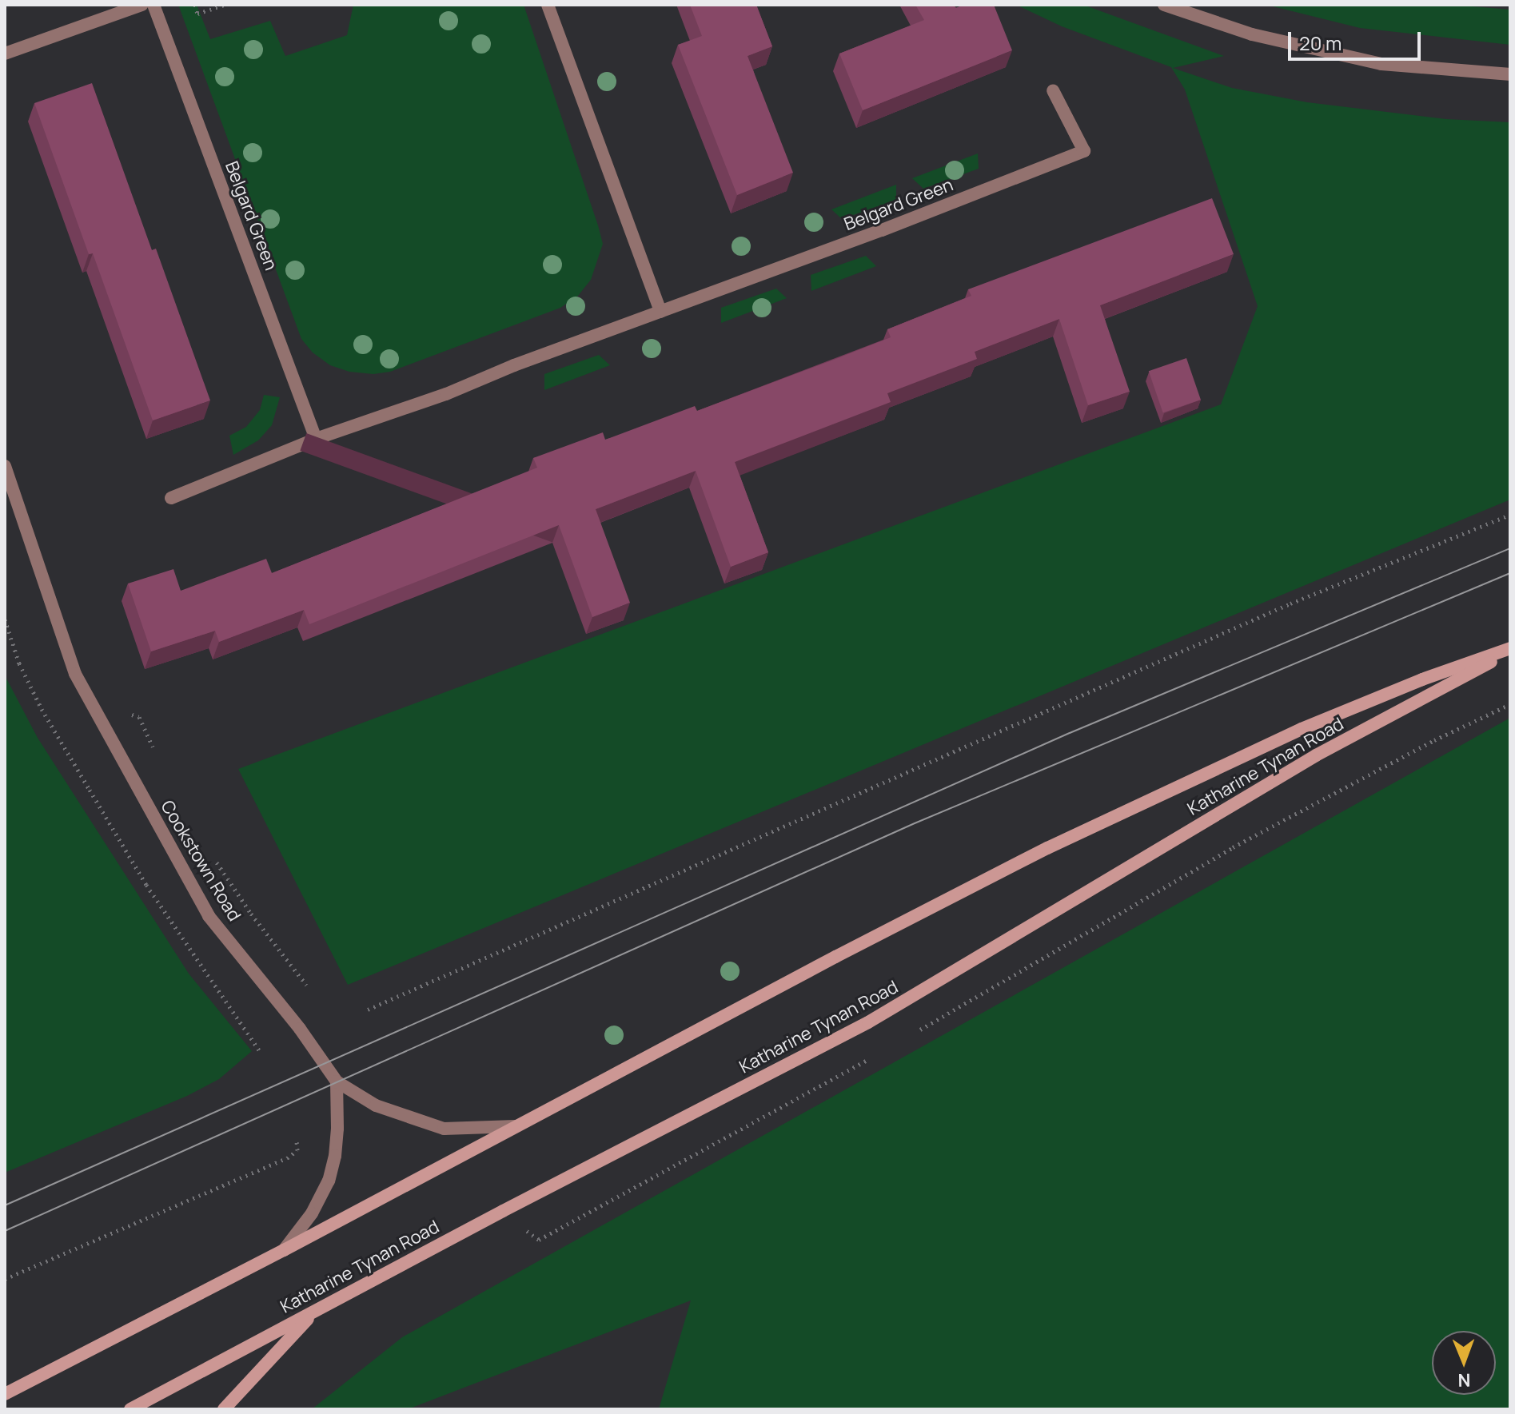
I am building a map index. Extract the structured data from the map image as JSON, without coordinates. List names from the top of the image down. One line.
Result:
{"streets":{"main road":["Katharine Tynan Road"],"street":["Belgard Green","Cookstown Road"]},"crossings":[["Katharine Tynan Road","Cookstown Road"]],"scale_bar":"20 m","north":"bottom"}
